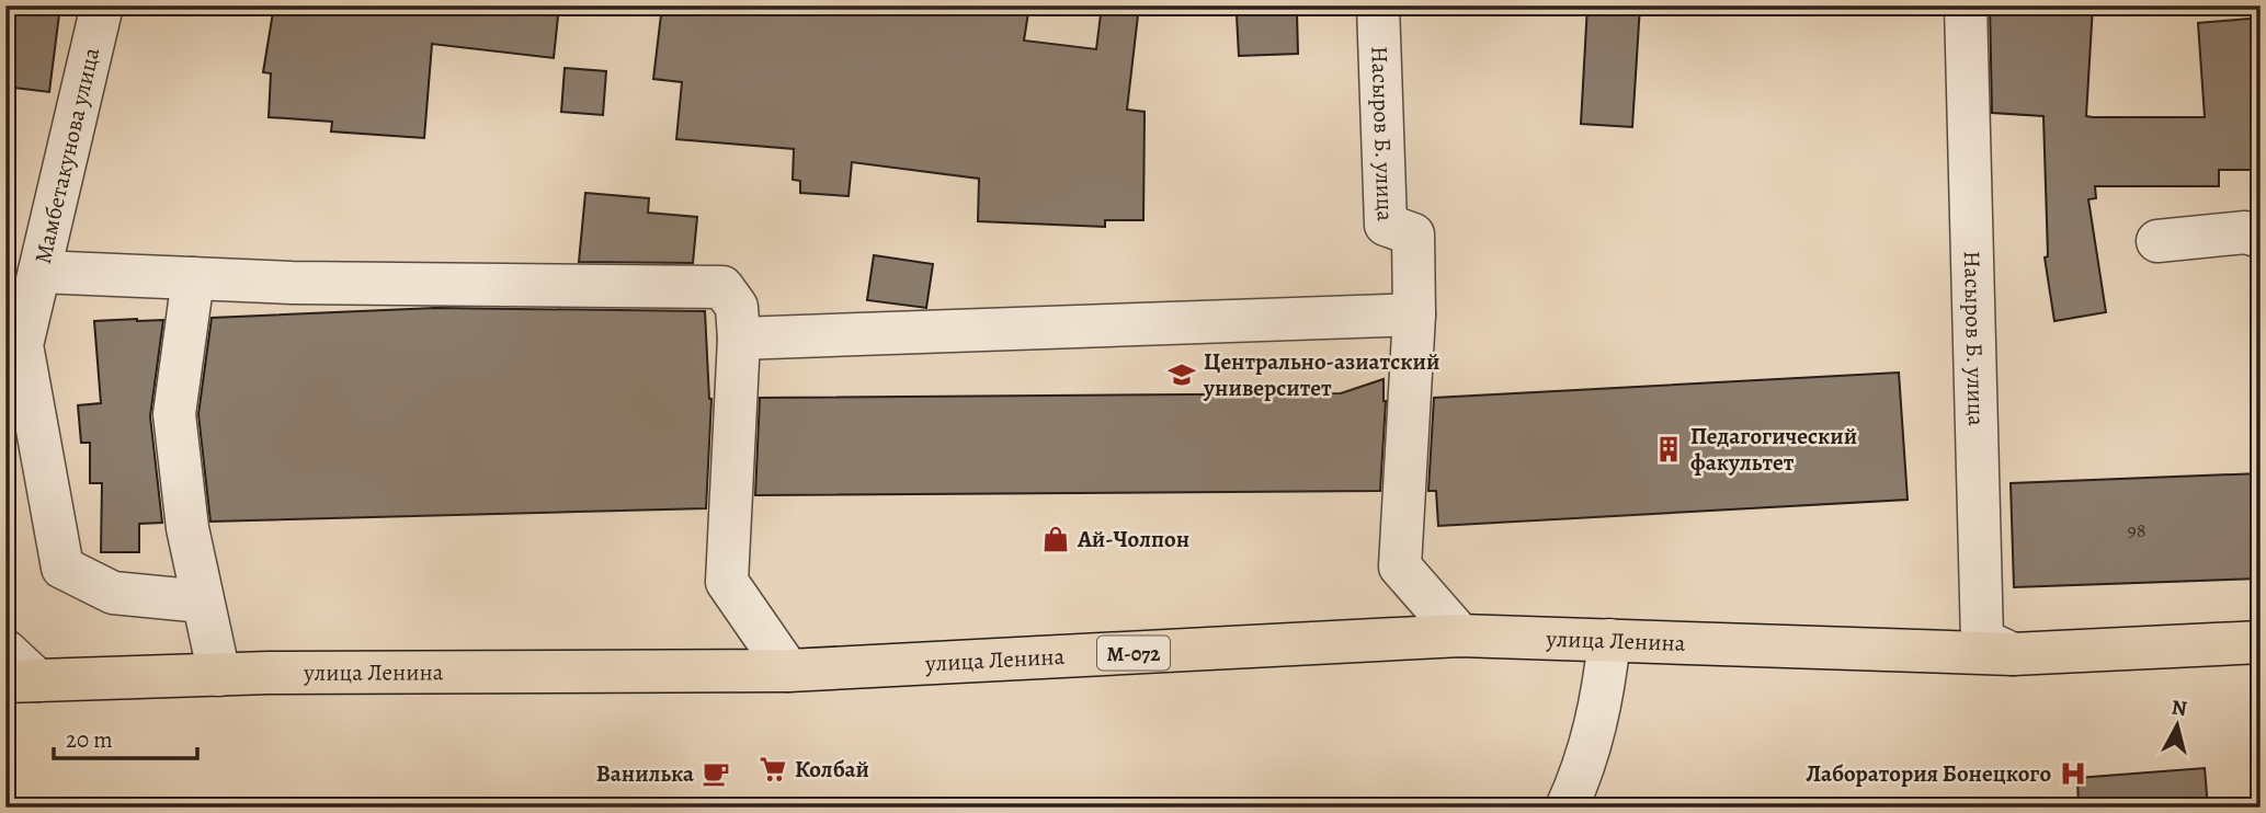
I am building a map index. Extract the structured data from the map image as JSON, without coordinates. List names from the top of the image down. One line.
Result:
{"streets":{"main road":["улица Ленина","М-072"],"street":["Насыров Б. улица","Мамбетакунова улица"]},"crossings":[["Насыров Б. улица","улица Ленина"]],"places":{"school or university":["Центрально-азиатский университет"],"building":["Педагогический факультет"],"shop":["Ай-Чолпон"],"supermarket":["Колбай"],"cafe":["Ванилька"],"hospital":["Лаборатория Бонецкого"]},"house_numbers":["98"],"scale_bar":"20 m","north":"top"}
